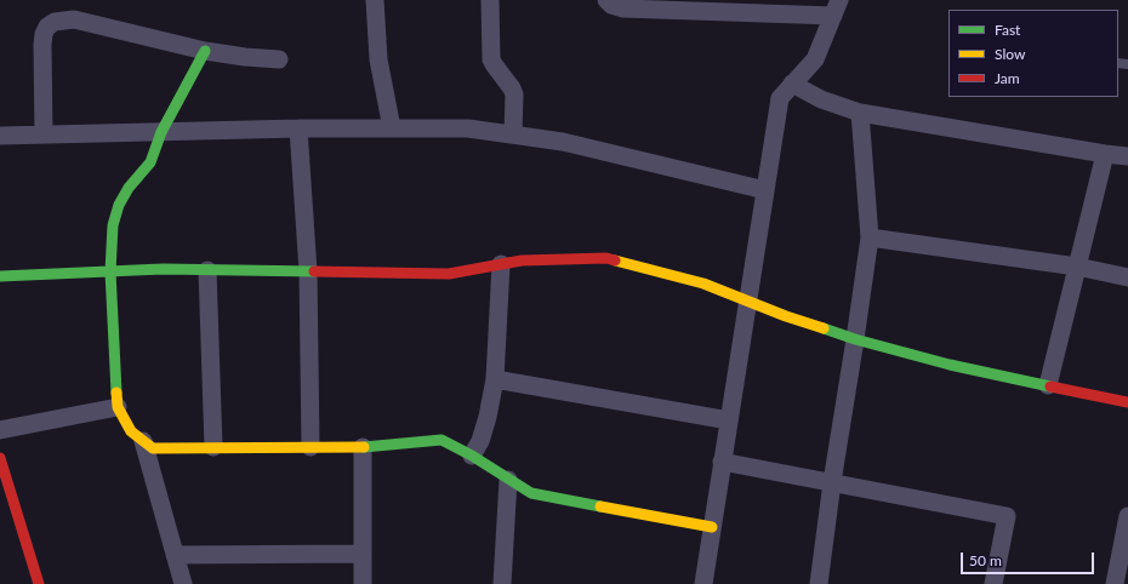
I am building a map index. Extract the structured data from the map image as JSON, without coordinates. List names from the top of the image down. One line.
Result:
{"legend":["Fast","Slow","Jam"],"scale_bar":"50 m"}
